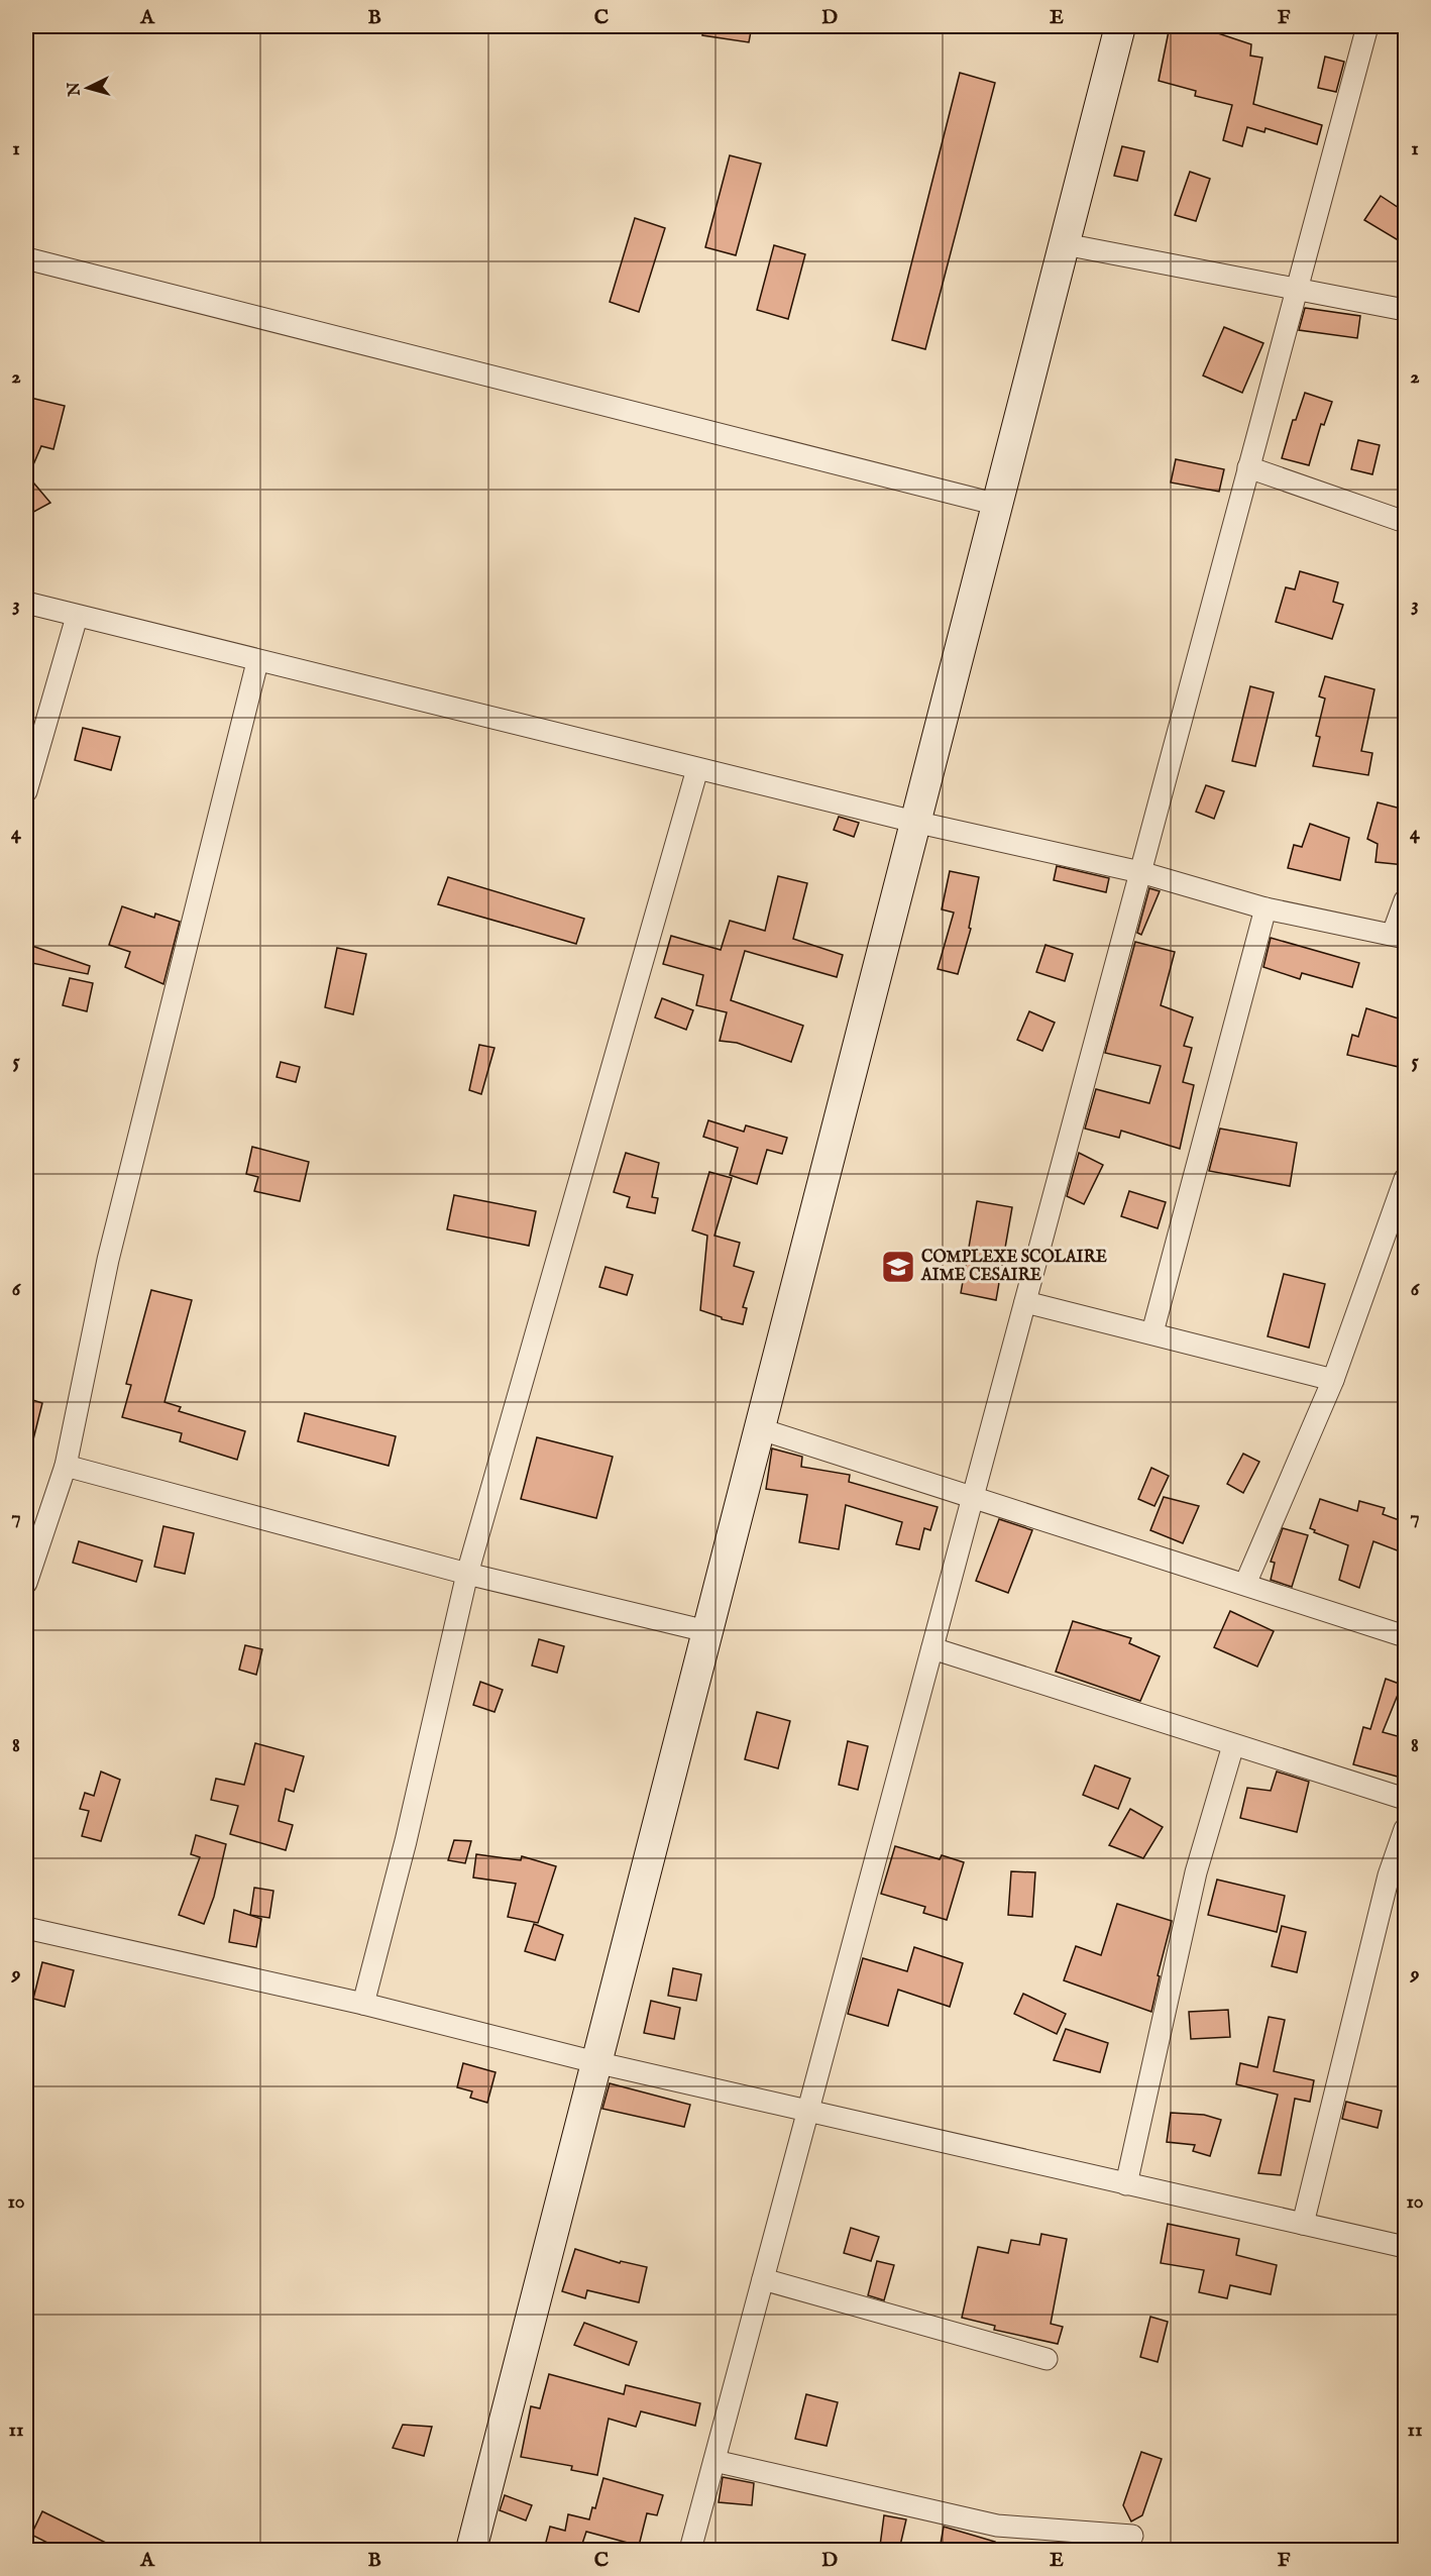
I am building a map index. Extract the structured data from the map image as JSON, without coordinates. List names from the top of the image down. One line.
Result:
{"places":{"school or university":["COMPLEXE SCOLAIRE AIME CESAIRE"]},"north":"left","grid":{"columns":["A","B","C","D","E","F"],"rows":["1","2","3","4","5","6","7","8","9","10","11"]}}
